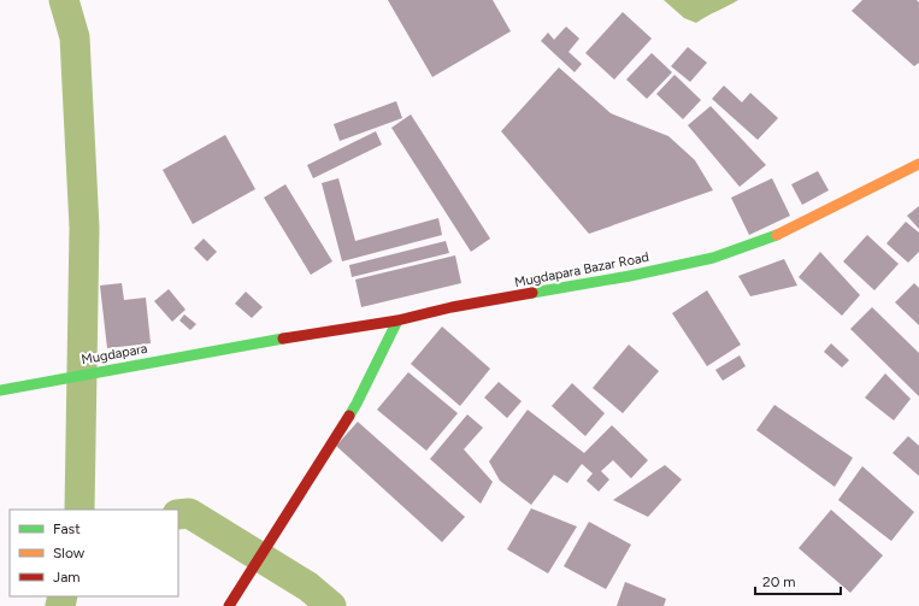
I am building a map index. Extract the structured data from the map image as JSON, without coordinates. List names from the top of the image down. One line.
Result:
{"streets":{"street":["Mugdapara Bazar Road","Mugdapara"]},"crossings":[["Mugdapara Bazar Road","Mugdapara"]],"legend":["Fast","Slow","Jam"],"scale_bar":"20 m"}
